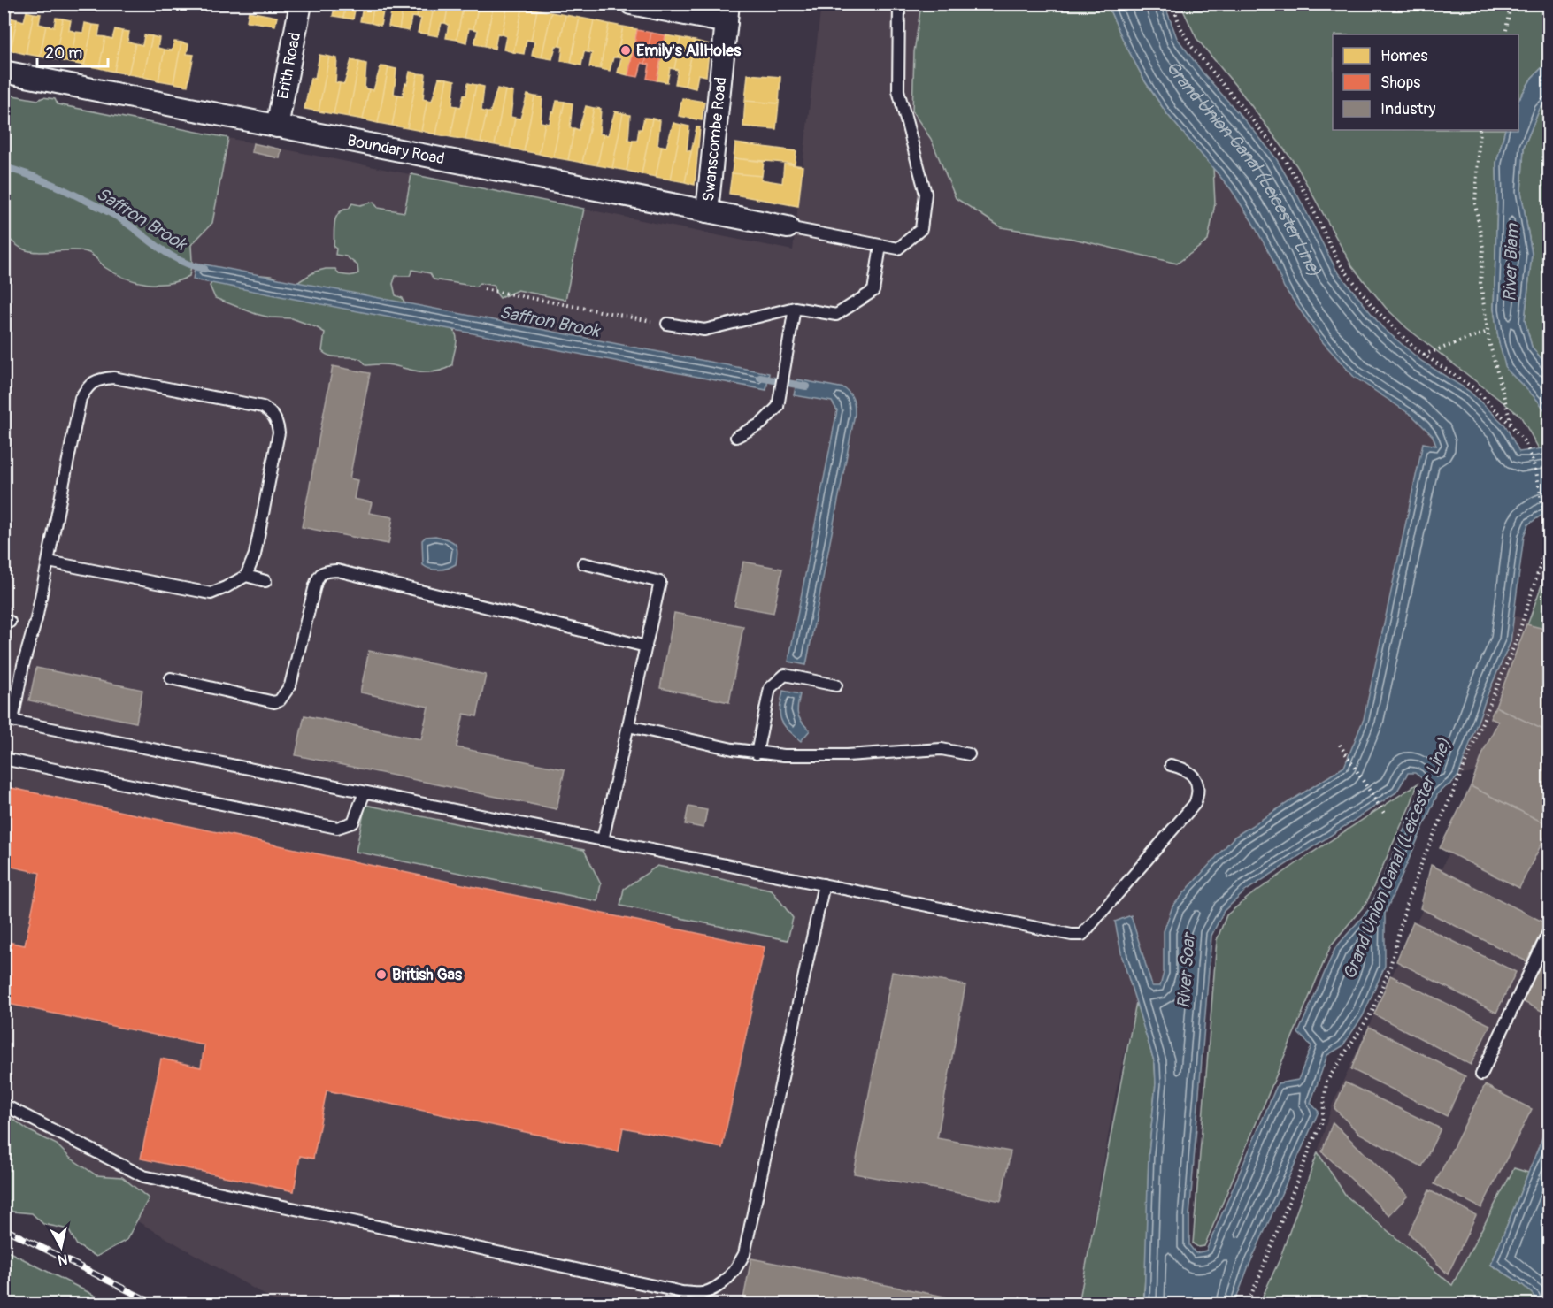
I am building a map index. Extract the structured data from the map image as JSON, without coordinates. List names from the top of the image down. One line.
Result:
{"streets":{"street":["Erith Road","Swanscombe Road","Boundary Road"]},"crossings":[["Erith Road","Boundary Road"],["Swanscombe Road","Boundary Road"]],"water":["Grand Union Canal (Leicester Line)","Saffron Brook","River Biam","River Soar"],"places":["Emily's AllHoles","British Gas"],"legend":["Homes","Shops","Industry"],"scale_bar":"20 m","north":"bottom"}
